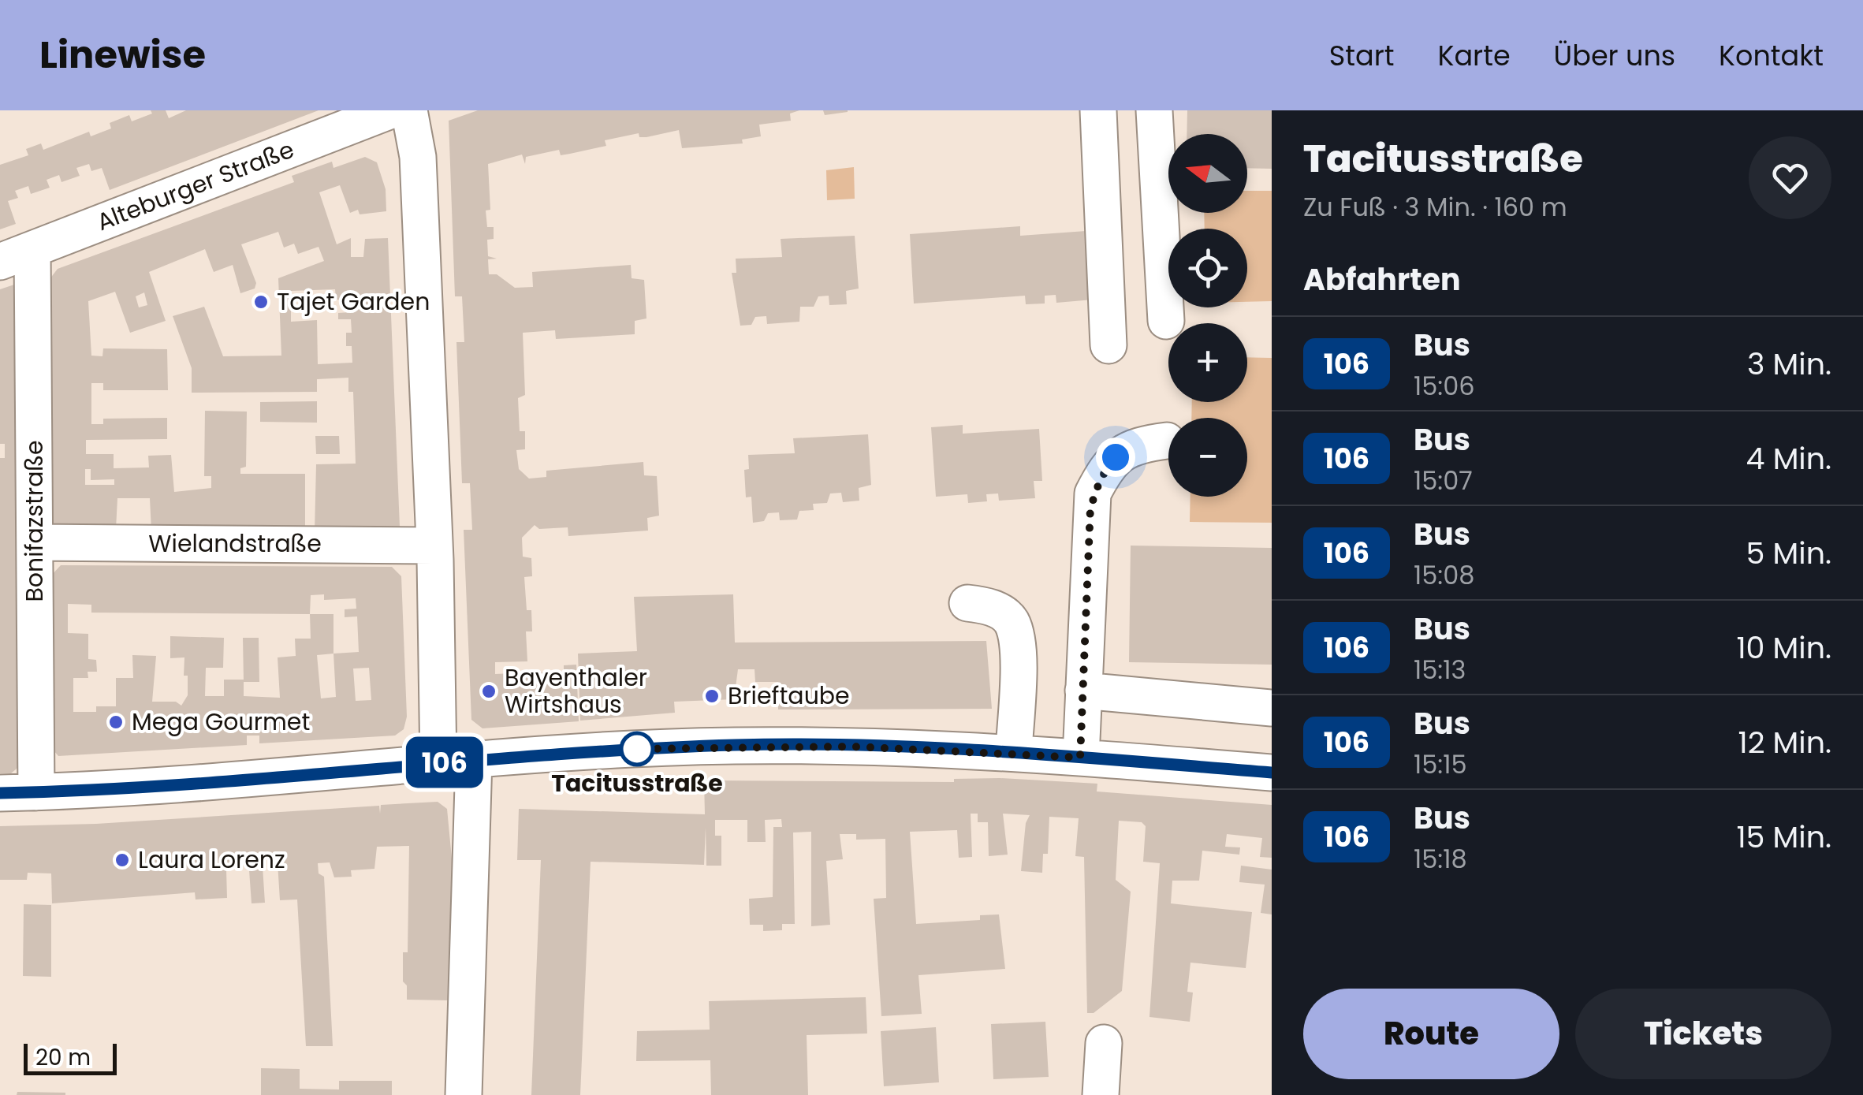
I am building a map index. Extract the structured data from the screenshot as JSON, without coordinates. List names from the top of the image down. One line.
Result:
{"streets":{"street":["Alteburger Straße","Bonifazstraße","Wielandstraße"]},"crossings":[["Alteburger Straße","Bonifazstraße"],["Bonifazstraße","Wielandstraße"]],"places":["Tajet Garden","Bayenthaler Wirtshaus","Brieftaube","Mega Gourmet","Tacitusstraße","Laura Lorenz"],"lines":["bus line 106"],"scale_bar":"20 m","north":"left","page":{"header":"Linewise","nav":["Start","Karte","Über uns","Kontakt"],"on_map":"106","heading":[["Tacitusstraße","Zu Fuß · 3 Min. · 160 m"],"Abfahrten"],"map_buttons":["+","−"],"list":[{"mark":"106","name":"Bus","note":"15:06","value":"3 Min."},{"mark":"106","name":"Bus","note":"15:07","value":"4 Min."},{"mark":"106","name":"Bus","note":"15:08","value":"5 Min."},{"mark":"106","name":"Bus","note":"15:13","value":"10 Min."},{"mark":"106","name":"Bus","note":"15:15","value":"12 Min."},{"mark":"106","name":"Bus","note":"15:18","value":"15 Min."}],"buttons":["Route","Tickets"],"scale":"20 m"}}
